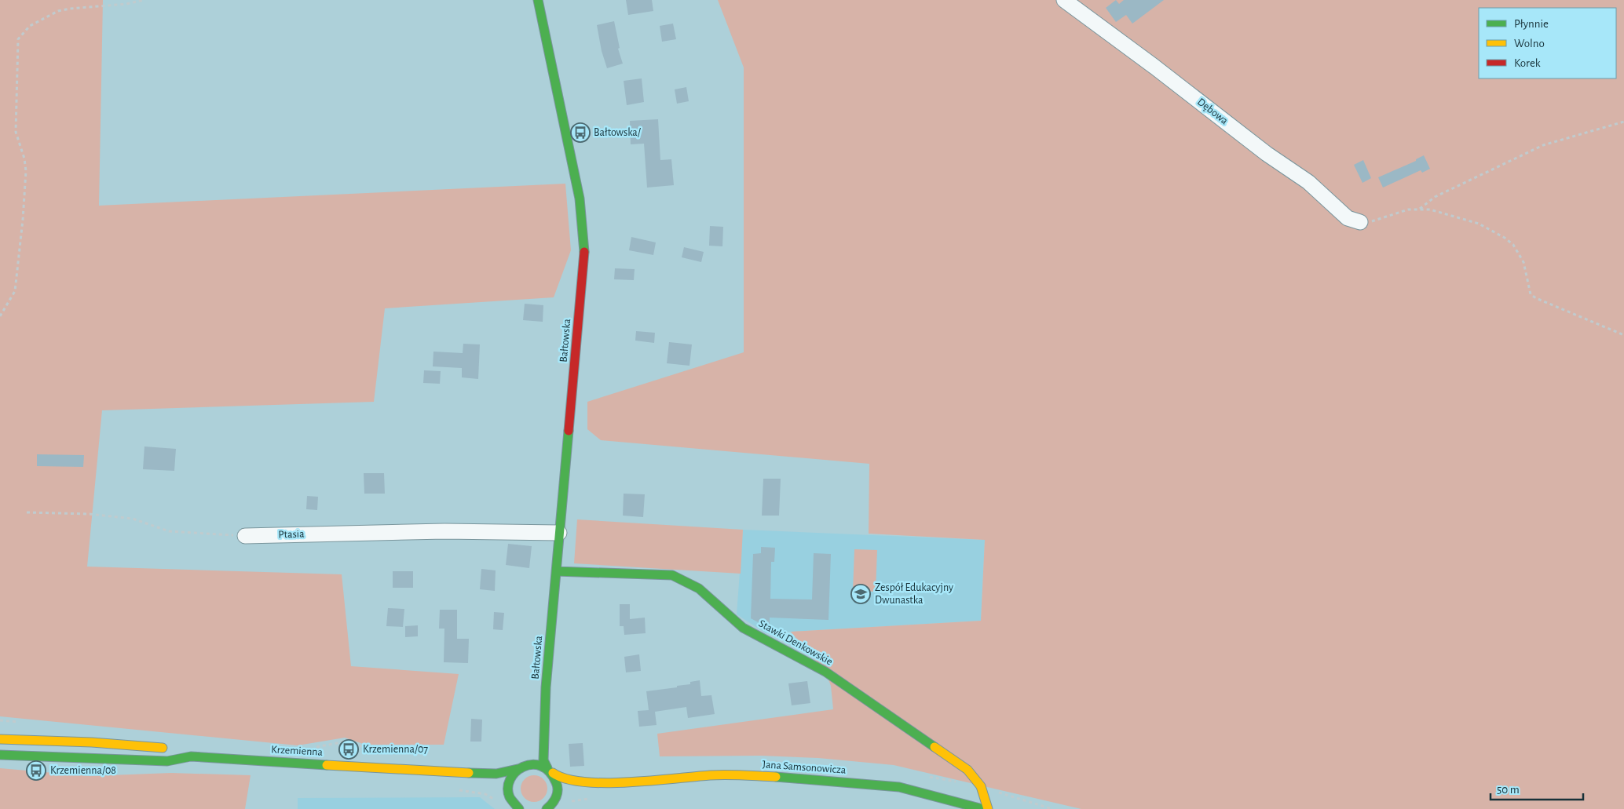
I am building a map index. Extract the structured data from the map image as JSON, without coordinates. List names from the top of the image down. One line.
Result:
{"streets":{"main road":["Bałtowska","Stawki Denkowskie","Krzemienna","Jana Samsonowicza"],"street":["Dębowa","Ptasia"]},"crossings":[["Bałtowska","Ptasia"],["Bałtowska","Stawki Denkowskie"],["Bałtowska","Krzemienna"],["Bałtowska","Jana Samsonowicza"],["Krzemienna","Jana Samsonowicza"]],"places":{"bus stop":["Bałtowska/","Krzemienna/07","Krzemienna/08"],"school or university":["Zespół Edukacyjny Dwunastka"]},"legend":["Płynnie","Wolno","Korek"],"scale_bar":"50 m"}
